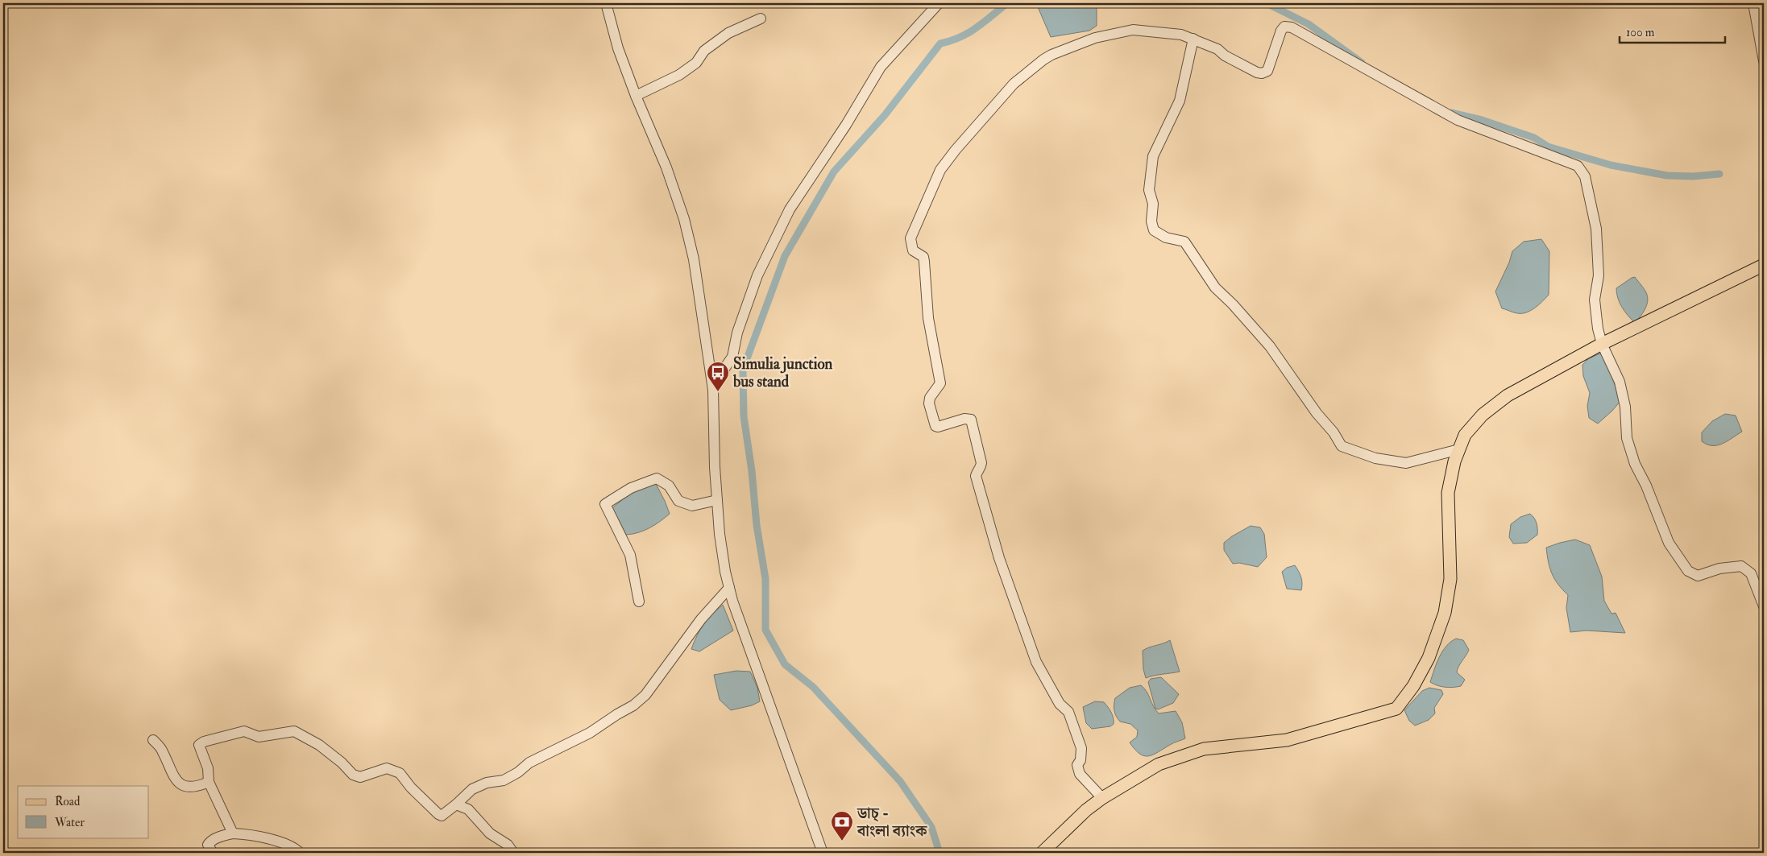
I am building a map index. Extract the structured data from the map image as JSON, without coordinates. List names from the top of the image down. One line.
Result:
{"places":{"bus stop":["Simulia junction bus stand"],"bank":["ডাচ্ - বাংলা ব্যাংক"]},"legend":["Road","Water"],"scale_bar":"100 m"}
